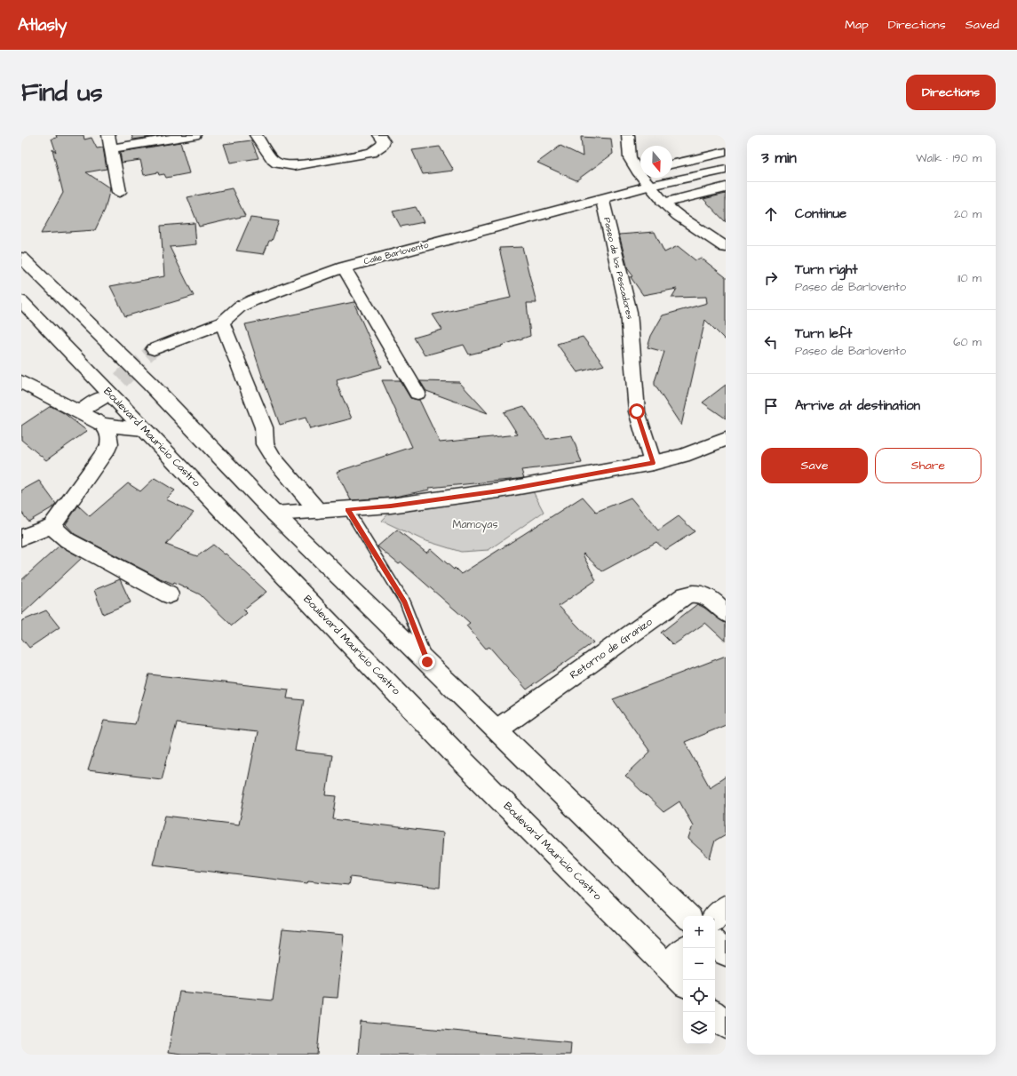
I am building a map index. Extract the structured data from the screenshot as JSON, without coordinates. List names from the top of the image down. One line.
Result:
{"streets":{"street":["Calle Barlovento","Paseo de los Pescadores","Boulevard Mauricio Castro","Retorno de Granizo"]},"crossings":[["Calle Barlovento","Paseo de los Pescadores"]],"parks":["Mamoyas"],"north":"bottom","page":{"header":"Atlasly","nav":["Map","Directions","Saved"],"buttons":["Directions",["Save","Share"]],"title":"Find us","heading":["3 min","Walk · 190 m"],"list":[["Continue","20 m"],["Turn right","Paseo de Barlovento","110 m"],["Turn left","Paseo de Barlovento","60 m"],"Arrive at destination"],"map_buttons":["+","−"]}}
